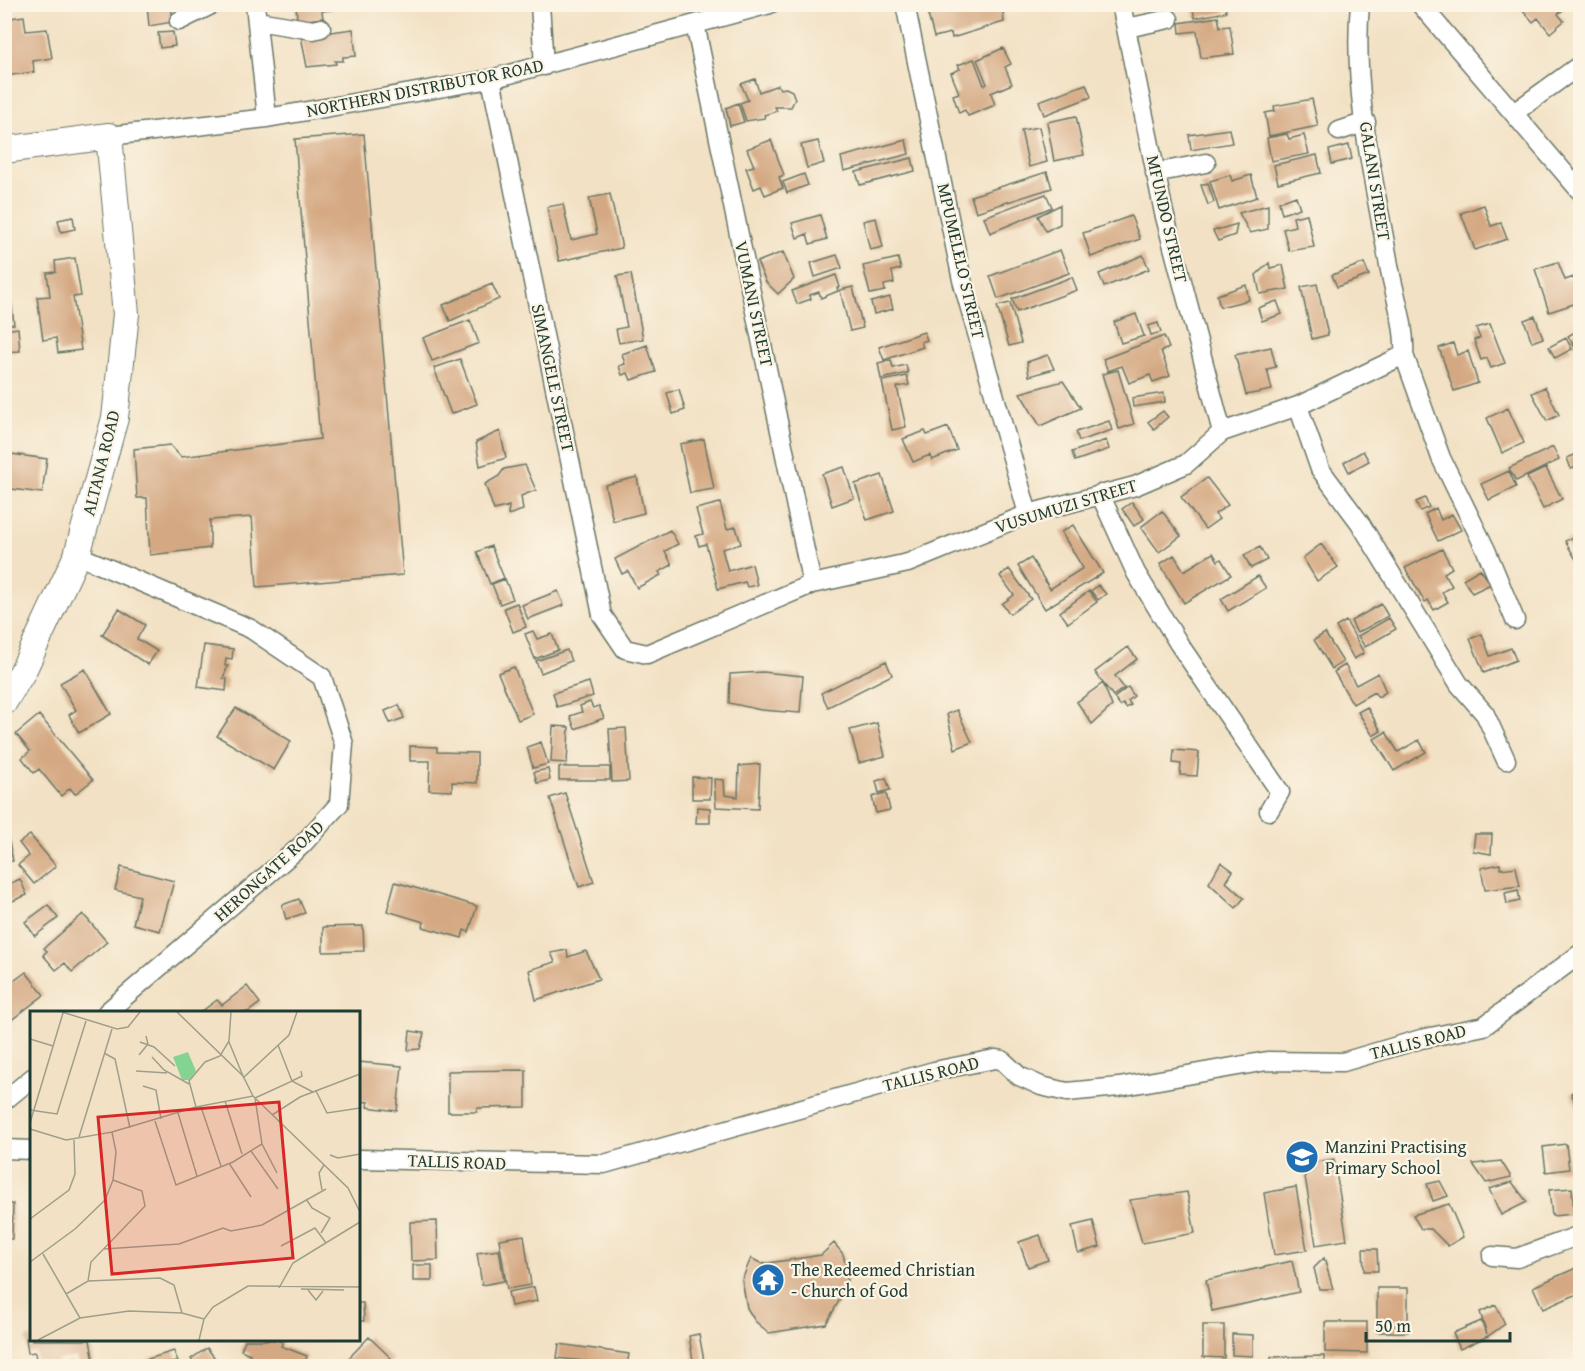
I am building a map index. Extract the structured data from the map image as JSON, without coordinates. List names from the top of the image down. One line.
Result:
{"streets":{"main road":["ALTANA ROAD"],"street":["NORTHERN DISTRIBUTOR ROAD","GALANI STREET","MFUNDO STREET","MPUMELELO STREET","VUMANI STREET","SIMANGELE STREET","VUSUMUZI STREET","HERONGATE ROAD","TALLIS ROAD"]},"crossings":[["NORTHERN DISTRIBUTOR ROAD","VUMANI STREET"],["NORTHERN DISTRIBUTOR ROAD","SIMANGELE STREET"],["NORTHERN DISTRIBUTOR ROAD","ALTANA ROAD"],["GALANI STREET","VUSUMUZI STREET"],["MFUNDO STREET","VUSUMUZI STREET"],["MPUMELELO STREET","VUSUMUZI STREET"],["VUMANI STREET","VUSUMUZI STREET"],["SIMANGELE STREET","VUSUMUZI STREET"],["ALTANA ROAD","HERONGATE ROAD"]],"places":{"school or university":["Manzini Practising Primary School"],"temple":["The Redeemed Christian - Church of God"]},"scale_bar":"50 m"}
